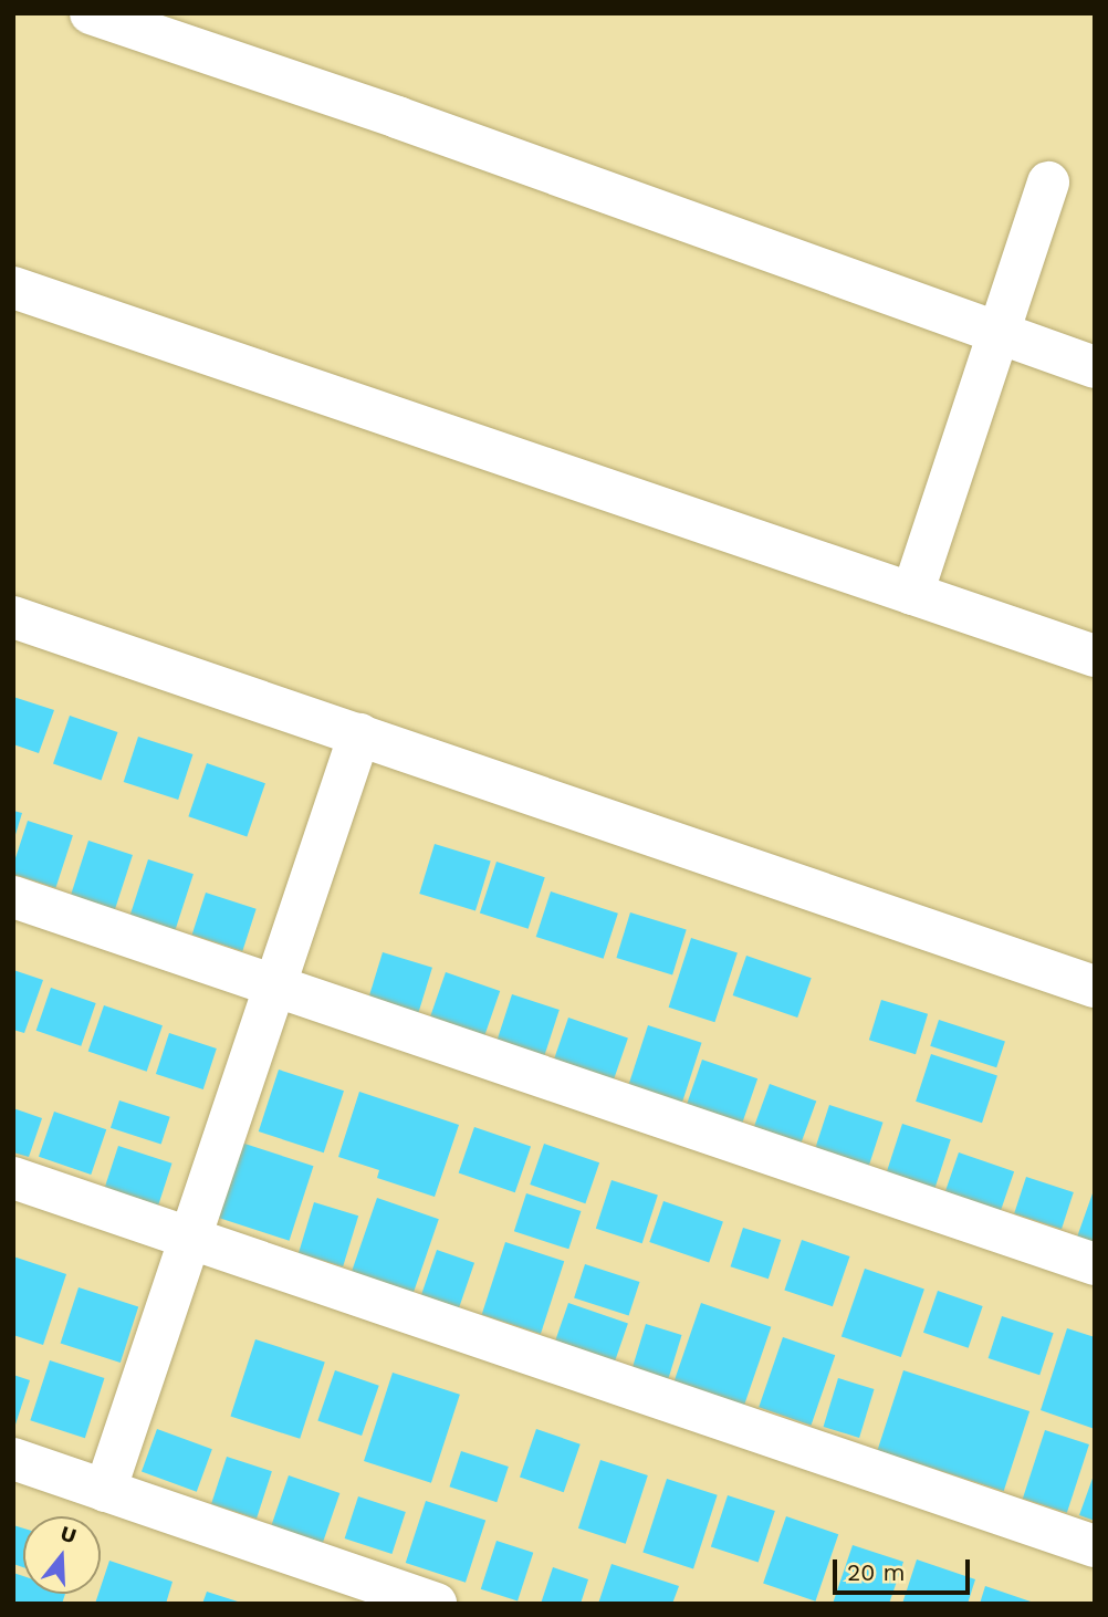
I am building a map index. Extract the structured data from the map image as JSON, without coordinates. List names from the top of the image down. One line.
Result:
{"scale_bar":"20 m","north":"top"}
